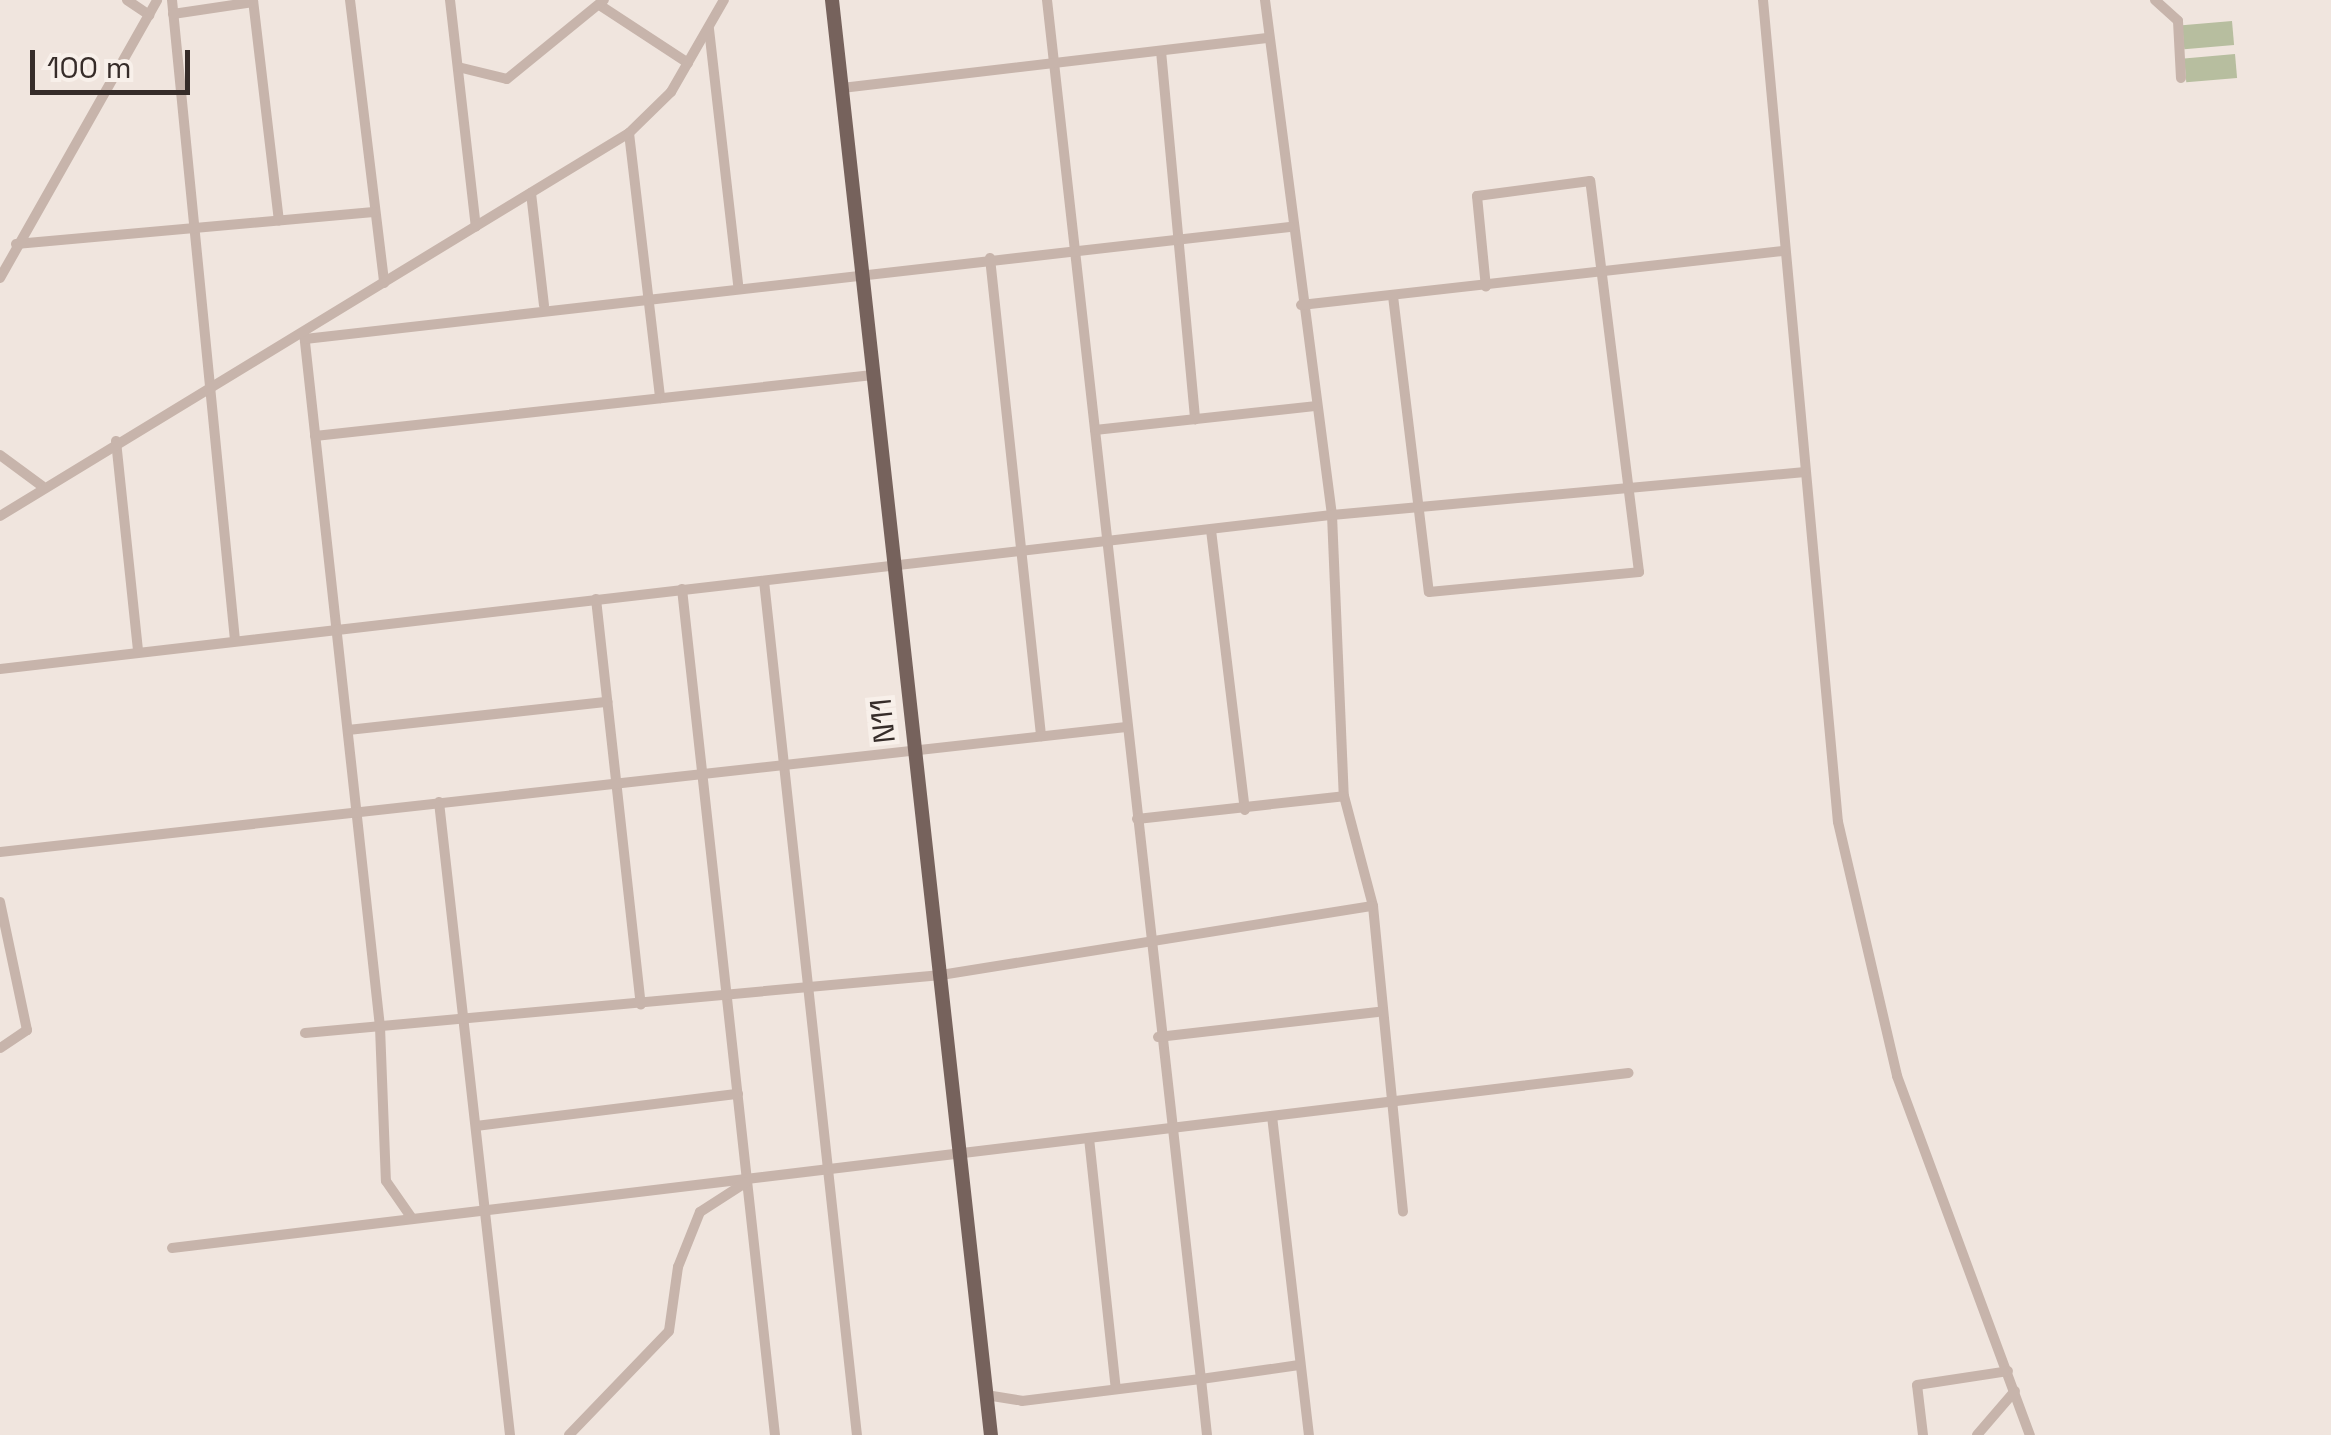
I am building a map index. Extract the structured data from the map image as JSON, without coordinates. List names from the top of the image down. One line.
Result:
{"streets":{"main road":["N11"]},"scale_bar":"100 m"}
